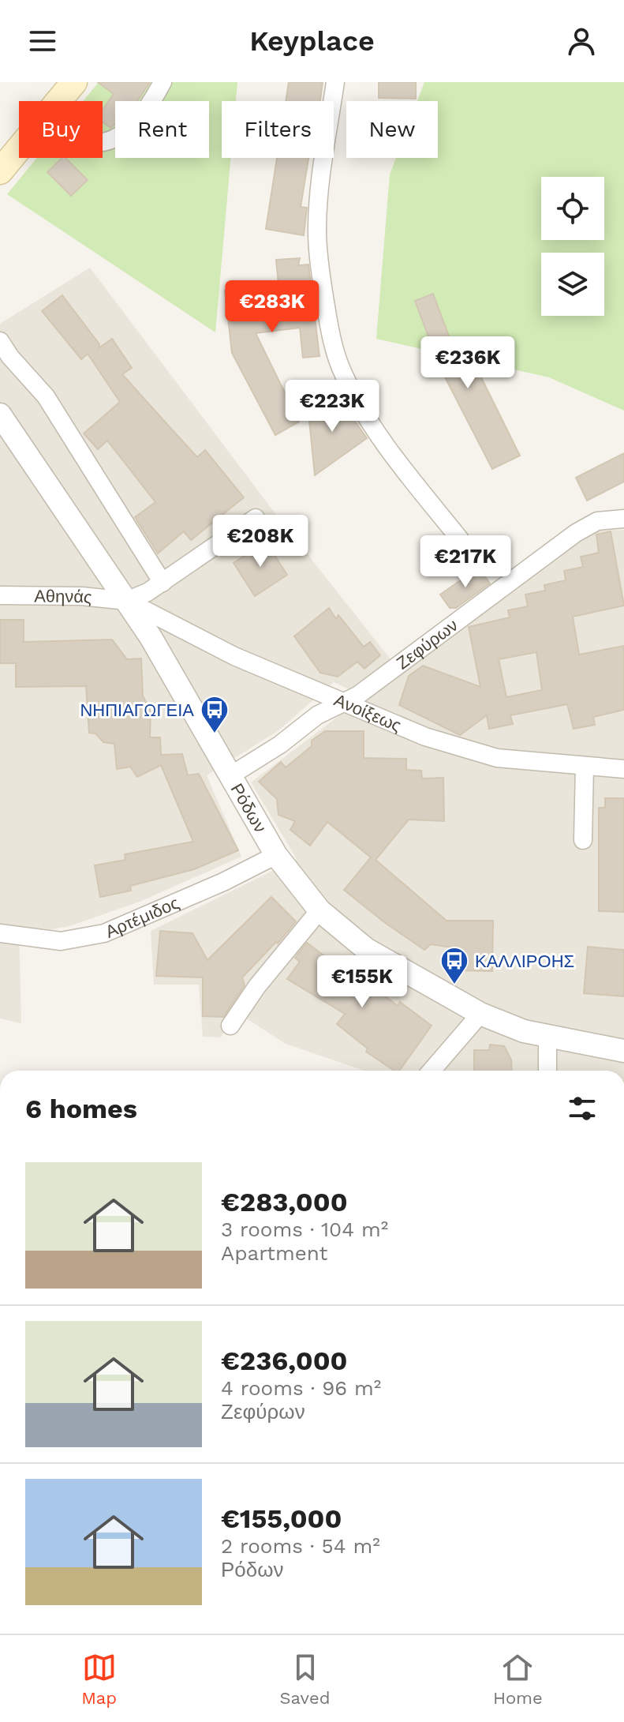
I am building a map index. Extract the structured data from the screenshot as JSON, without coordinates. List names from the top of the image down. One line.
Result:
{"streets":{"street":["Αθηνάς","Ζεφύρων","Ανοίξεως","Ρόδων","Αρτέμιδος"]},"crossings":[["Αθηνάς","Ανοίξεως"],["Αθηνάς","Ρόδων"],["Ζεφύρων","Ανοίξεως"],["Ζεφύρων","Ρόδων"],["Ανοίξεως","Ρόδων"],["Ρόδων","Αρτέμιδος"]],"places":{"bus stop":["ΝΗΠΙΑΓΩΓΕΙΑ","ΚΑΛΛΙΡΟΗΣ"]},"page":{"header":"Keyplace","chip":["Buy","Rent","Filters","New"],"price":["€283K","€236K","€223K","€208K","€217K","€155K"],"heading":"6 homes","list":[{"name":"€283,000","note":"3 rooms · 104 m² · Apartment"},{"name":"€236,000","note":"4 rooms · 96 m² · Ζεφύρων"},{"name":"€155,000","note":"2 rooms · 54 m² · Ρόδων"}],"tabs":["Map","Saved","Home"]}}
